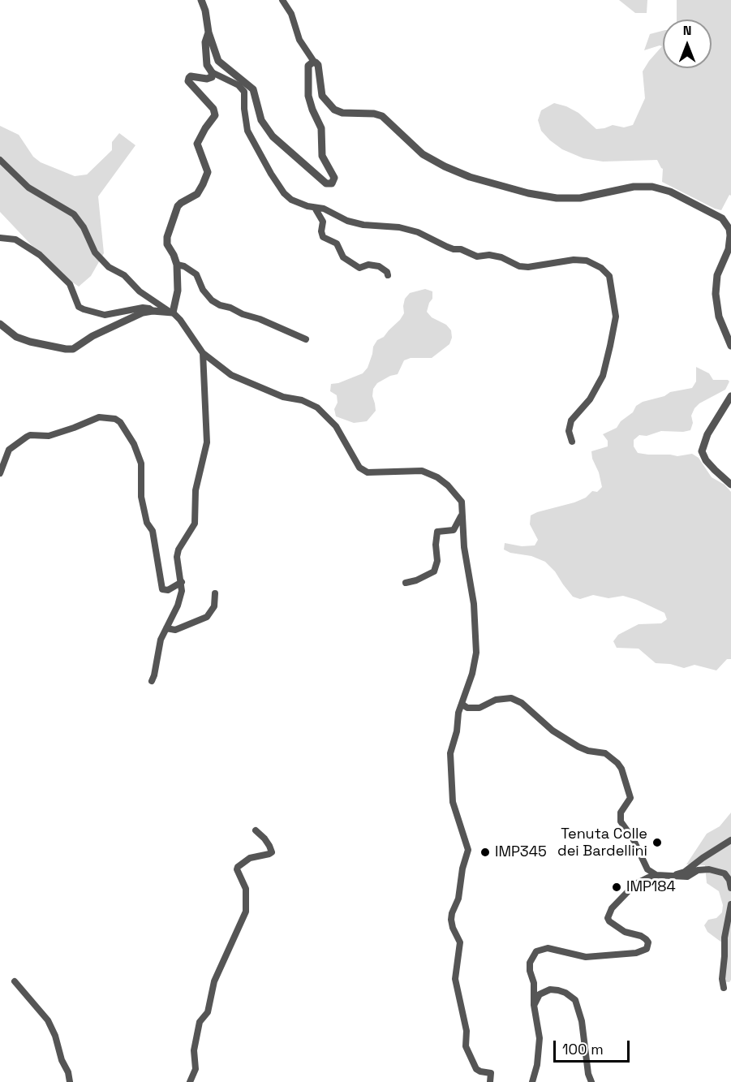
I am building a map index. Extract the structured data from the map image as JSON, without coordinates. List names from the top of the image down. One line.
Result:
{"places":["Tenuta Colle dei Bardellini","IMP345","IMP184"],"scale_bar":"100 m","north":"top"}
